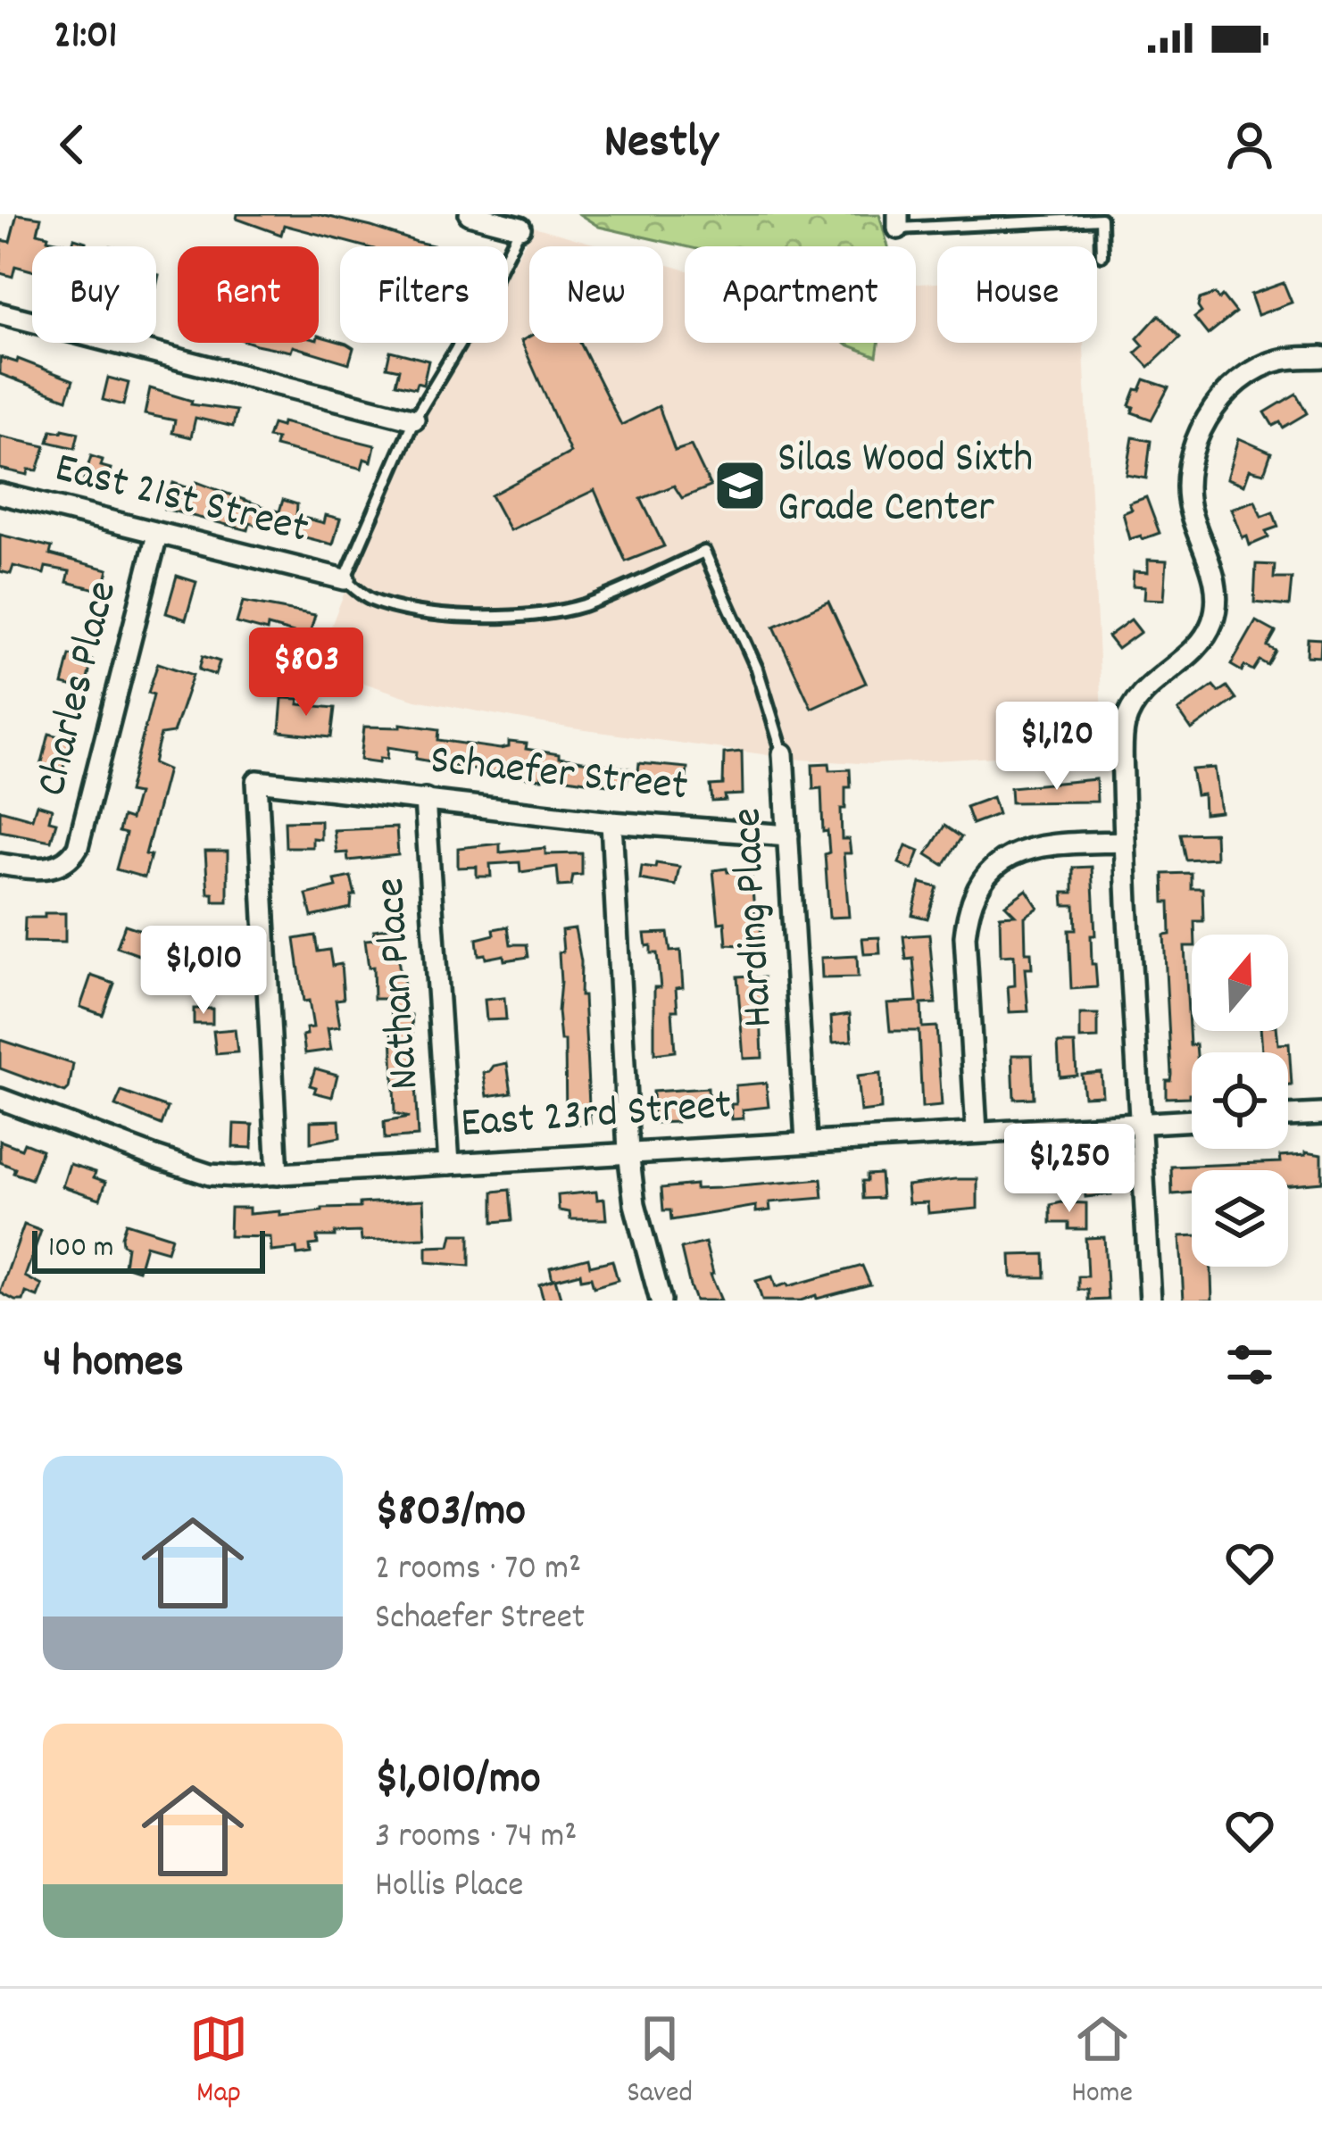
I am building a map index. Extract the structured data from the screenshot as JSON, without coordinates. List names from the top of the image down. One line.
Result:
{"streets":{"street":["East 21st Street","Charles Place","Schaefer Street","Harding Place","Nathan Place","East 23rd Street"]},"crossings":[["East 21st Street","Charles Place"],["Schaefer Street","Harding Place"],["Schaefer Street","Nathan Place"],["Schaefer Street","East 23rd Street"],["Harding Place","East 23rd Street"],["Nathan Place","East 23rd Street"]],"places":{"school or university":["Silas Wood Sixth Grade Center"]},"scale_bar":"100 m","north":"top","page":{"status":"21:01","header":"Nestly","chip":["Buy","Rent","Filters","New","Apartment","House"],"price":["$803","$1,120","$1,010","$1,250"],"scale":"100 m","heading":"4 homes","list":[{"name":"$803/mo","note":"2 rooms · 70 m² · Schaefer Street"},{"name":"$1,010/mo","note":"3 rooms · 74 m² · Hollis Place"}],"tabs":["Map","Saved","Home"]}}
